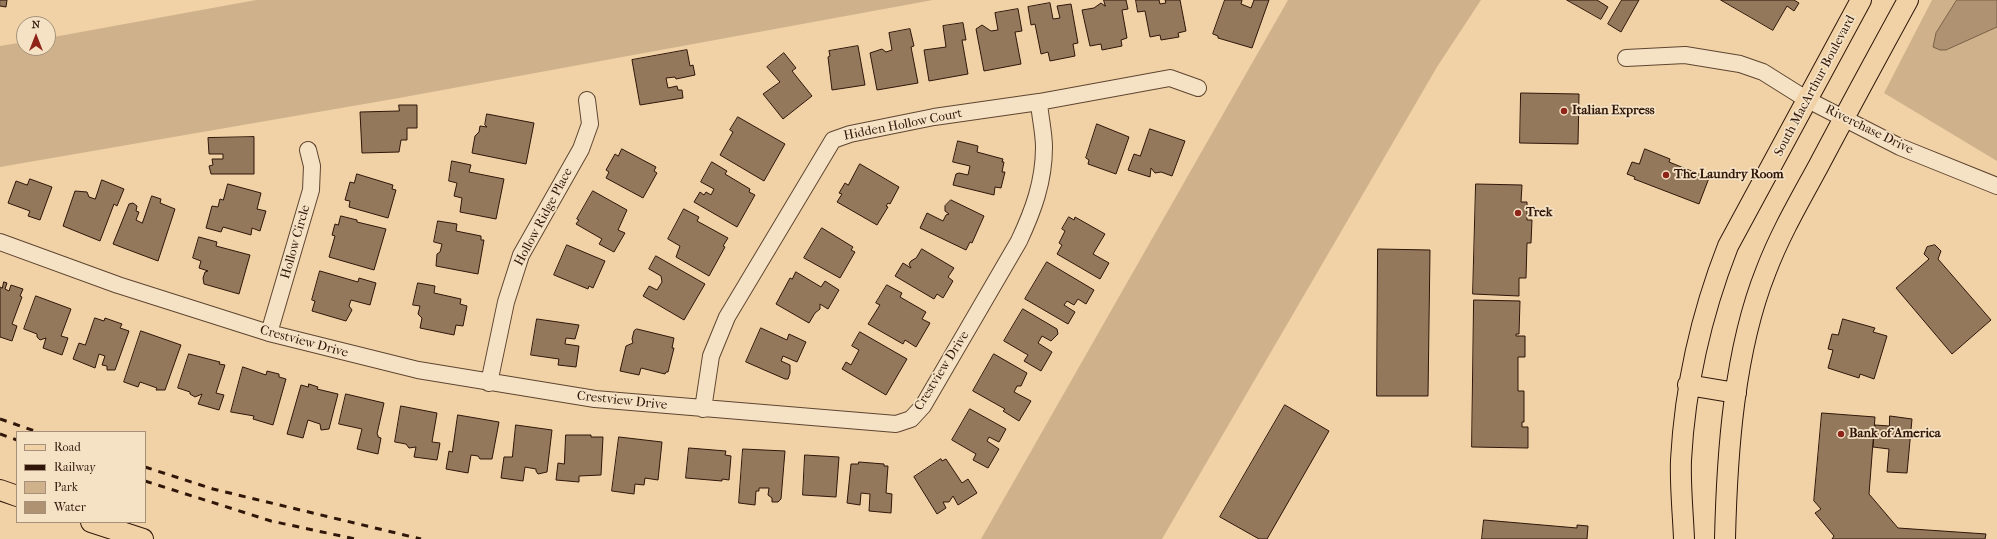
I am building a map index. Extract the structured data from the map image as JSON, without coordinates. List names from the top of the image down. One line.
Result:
{"streets":{"main road":["South MacArthur Boulevard"],"street":["Hidden Hollow Court","Riverchase Drive","Hollow Ridge Place","Hollow Circle","Crestview Drive"]},"crossings":[["South MacArthur Boulevard","Riverchase Drive"],["Hidden Hollow Court","Crestview Drive"],["Hollow Ridge Place","Crestview Drive"],["Hollow Circle","Crestview Drive"]],"places":["Italian Express","The Laundry Room","Trek","Bank of America"],"legend":["Road","Railway","Park","Water"],"north":"top"}
